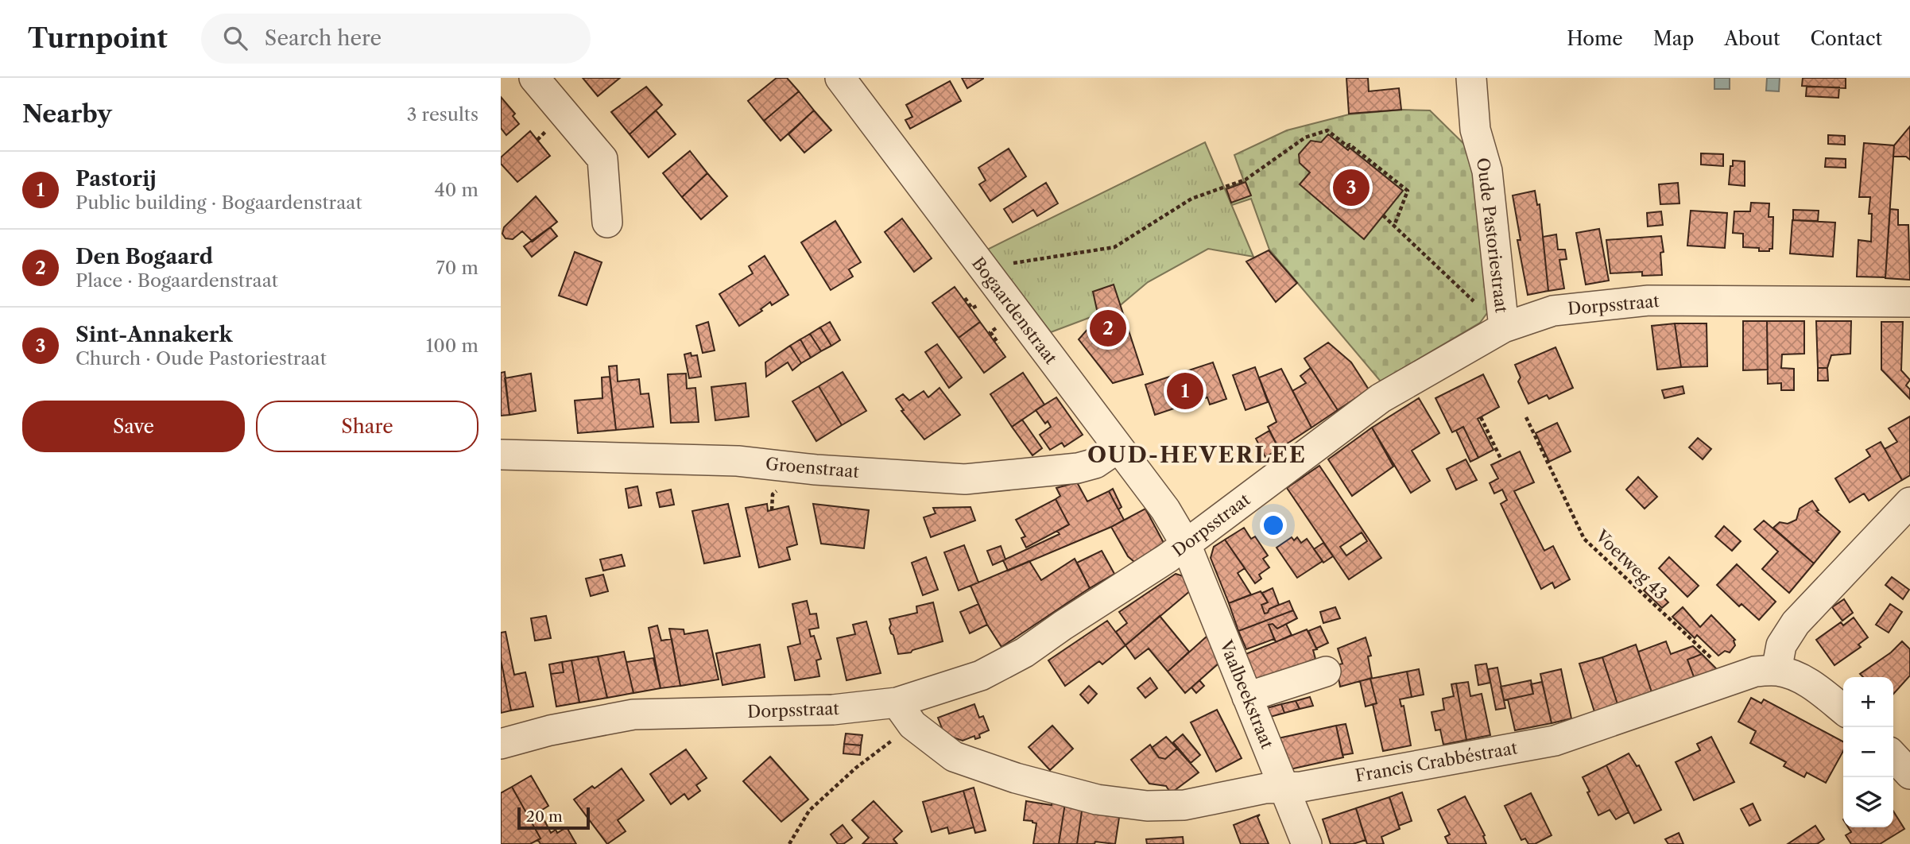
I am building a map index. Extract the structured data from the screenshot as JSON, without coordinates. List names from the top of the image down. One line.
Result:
{"streets":{"street":["Oude Pastoriestraat","Dorpsstraat","Bogaardenstraat","Groenstraat","Vaalbeekstraat","Francis Crabbéstraat"],"path":["Voetweg 43"]},"crossings":[["Oude Pastoriestraat","Dorpsstraat"],["Dorpsstraat","Bogaardenstraat"],["Dorpsstraat","Vaalbeekstraat"],["Dorpsstraat","Francis Crabbéstraat"],["Bogaardenstraat","Groenstraat"],["Bogaardenstraat","Vaalbeekstraat"],["Voetweg 43","Francis Crabbéstraat"],["Vaalbeekstraat","Francis Crabbéstraat"]],"districts":["OUD-HEVERLEE"],"scale_bar":"20 m","page":{"header":"Turnpoint","search":"Search here","nav":["Home","Map","About","Contact"],"heading":["Nearby","3 results"],"list":[{"mark":"1","name":"Pastorij","note":"Public building · Bogaardenstraat","value":"40 m"},{"mark":"2","name":"Den Bogaard","note":"Place · Bogaardenstraat","value":"70 m"},{"mark":"3","name":"Sint-Annakerk","note":"Church · Oude Pastoriestraat","value":"100 m"}],"pins":["3","2","1"],"buttons":["Save","Share"],"map_buttons":["+","−"],"scale":"20 m"}}
